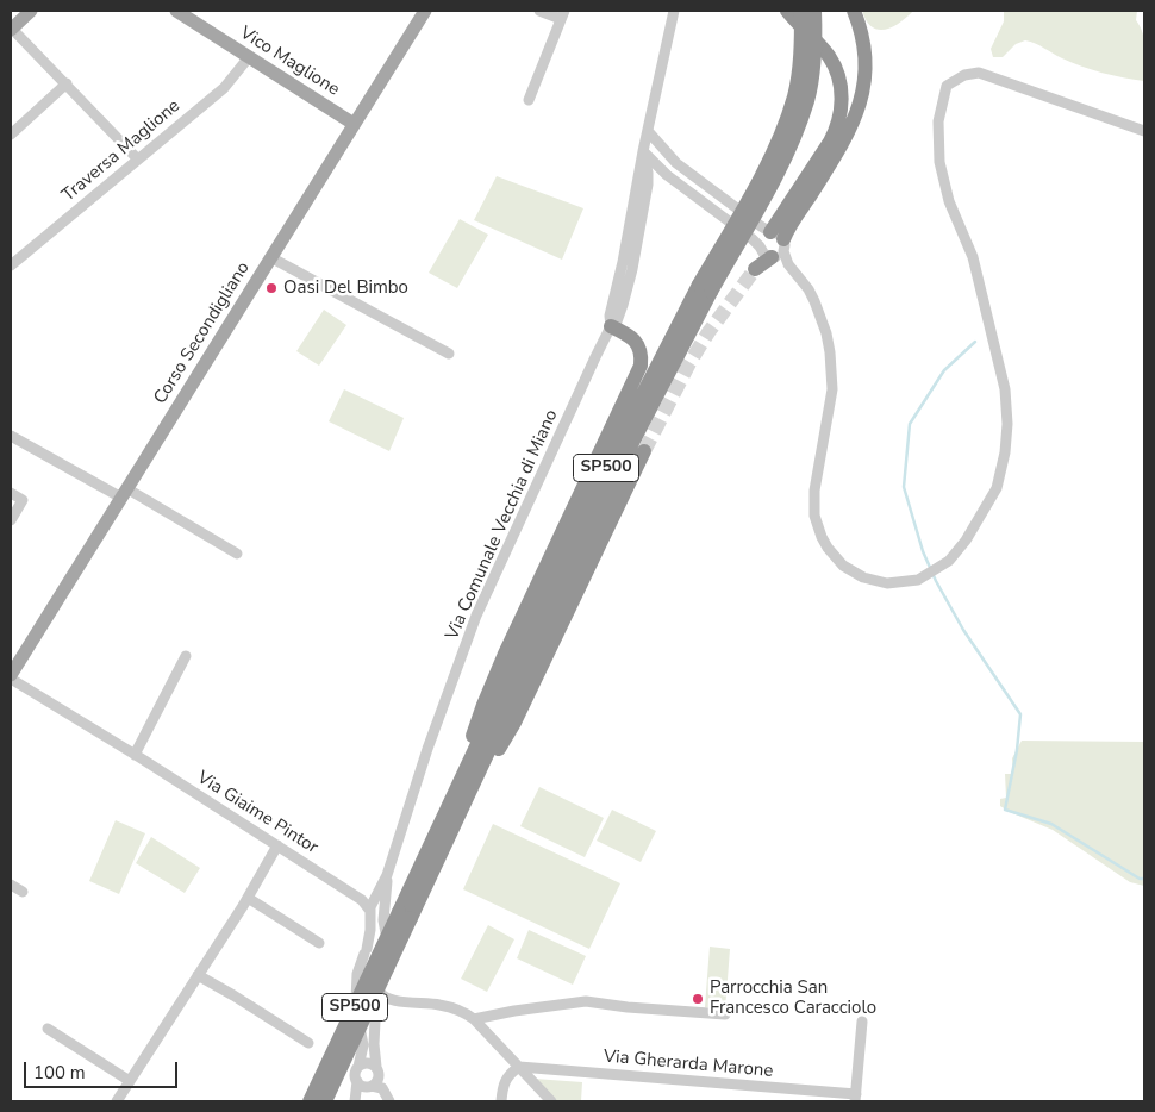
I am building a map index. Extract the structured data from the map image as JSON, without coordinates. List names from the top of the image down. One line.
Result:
{"streets":{"highway":["SP500"],"main road":["Vico Maglione","Corso Secondigliano"],"street":["Traversa Maglione","Via Comunale Vecchia di Miano","Via Giaime Pintor","Via Gherarda Marone"]},"crossings":[["Vico Maglione","Traversa Maglione"],["Vico Maglione","Corso Secondigliano"],["Corso Secondigliano","Via Giaime Pintor"],["Via Comunale Vecchia di Miano","Via Giaime Pintor"]],"places":["Oasi Del Bimbo","Parrocchia San Francesco Caracciolo"],"scale_bar":"100 m"}
